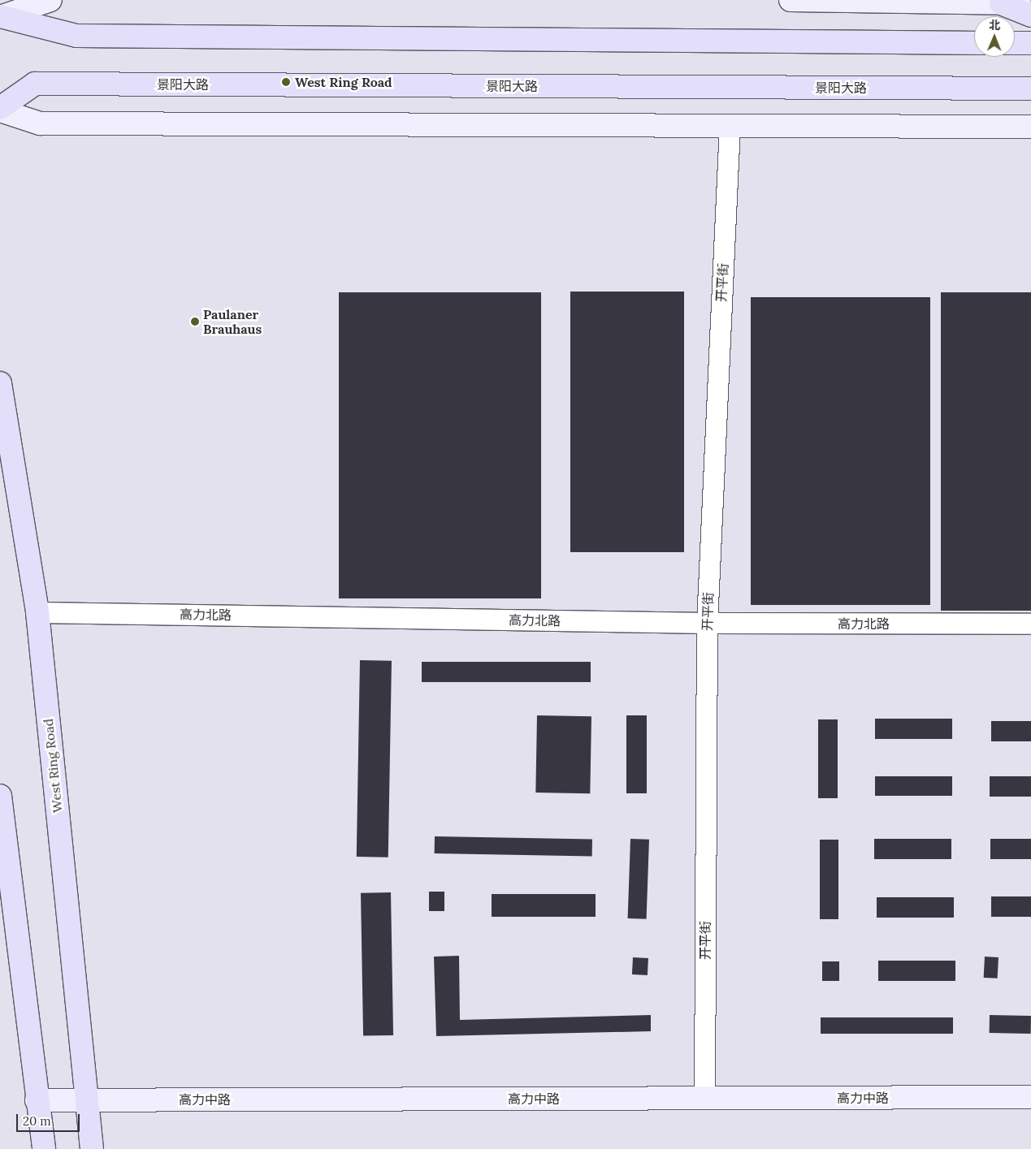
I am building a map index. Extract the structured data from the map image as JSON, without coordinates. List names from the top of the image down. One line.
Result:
{"streets":{"main road":["景阳大路","West Ring Road"],"street":["开平街","高力北路","高力中路"]},"crossings":[["开平街","高力北路"],["开平街","高力中路"],["高力北路","West Ring Road"],["West Ring Road","高力中路"]],"places":["West Ring Road","Paulaner Brauhaus"],"scale_bar":"20 m","north":"top"}
